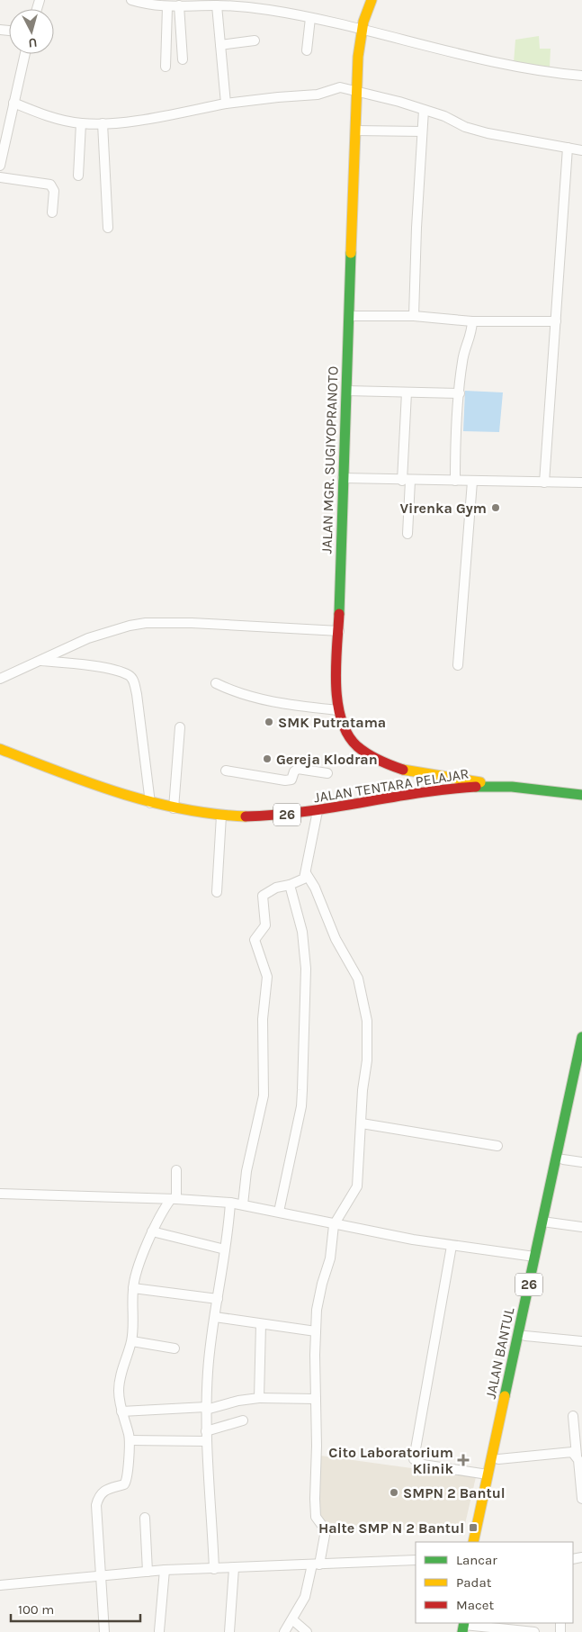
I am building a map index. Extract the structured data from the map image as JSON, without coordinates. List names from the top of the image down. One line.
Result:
{"streets":{"main road":["JALAN MGR. SUGIYOPRANOTO","JALAN TENTARA PELAJAR","26","JALAN BANTUL"]},"crossings":[["JALAN MGR. SUGIYOPRANOTO","JALAN TENTARA PELAJAR"]],"places":{"other":["Virenka Gym","SMK Putratama","Gereja Klodran","SMPN 2 Bantul"],"health":["Cito Laboratorium Klinik"],"transit":["Halte SMP N 2 Bantul"]},"legend":["Lancar","Padat","Macet"],"scale_bar":"100 m","north":"bottom"}
